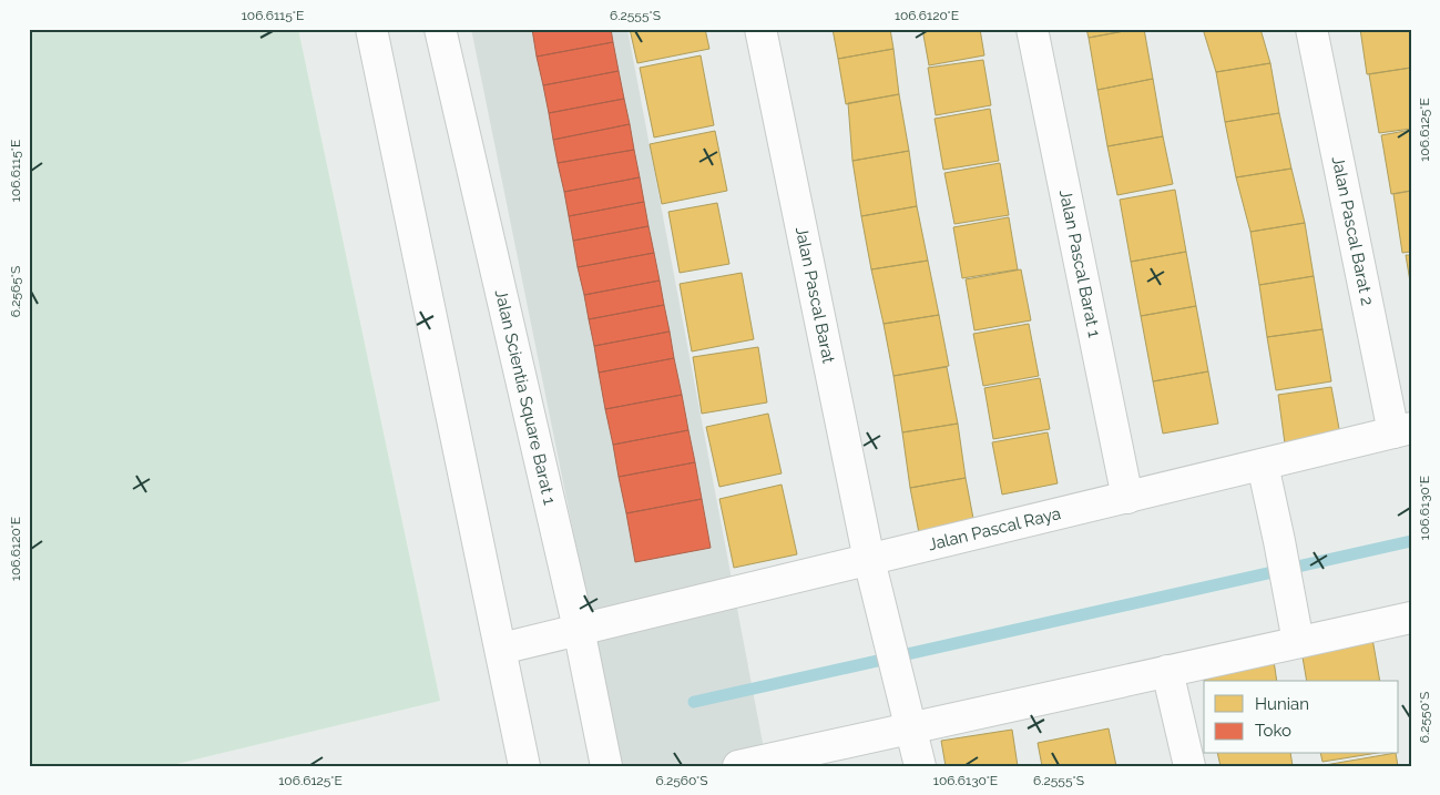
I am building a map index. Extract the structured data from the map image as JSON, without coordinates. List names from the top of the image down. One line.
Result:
{"streets":{"street":["Jalan Pascal Barat 2","Jalan Pascal Barat 1","Jalan Pascal Barat","Jalan Scientia Square Barat 1","Jalan Pascal Raya"]},"crossings":[["Jalan Pascal Barat 2","Jalan Pascal Raya"],["Jalan Pascal Barat 1","Jalan Pascal Raya"],["Jalan Pascal Barat","Jalan Pascal Raya"],["Jalan Scientia Square Barat 1","Jalan Pascal Raya"]],"legend":["Hunian","Toko"],"coordinates":["106.6115°E","6.2555°S","106.6120°E","106.6125°E","6.2565°S","106.6130°E","6.2550°S","6.2560°S"]}
